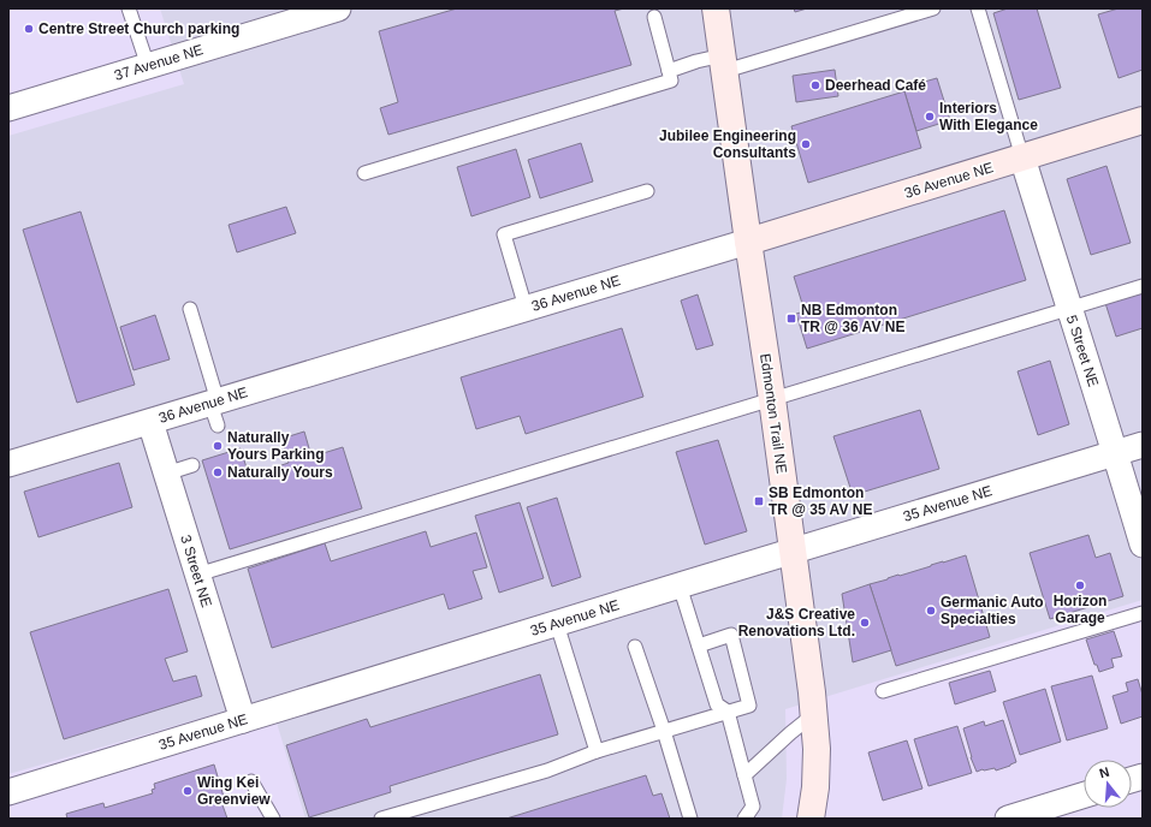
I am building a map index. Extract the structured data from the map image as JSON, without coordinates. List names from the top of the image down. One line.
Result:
{"streets":{"main road":["36 Avenue NE","Edmonton Trail NE"],"street":["37 Avenue NE","5 Street NE","35 Avenue NE","3 Street NE"]},"crossings":[["36 Avenue NE","5 Street NE"],["36 Avenue NE","Edmonton Trail NE"],["36 Avenue NE","3 Street NE"],["5 Street NE","35 Avenue NE"],["Edmonton Trail NE","35 Avenue NE"],["35 Avenue NE","3 Street NE"]],"places":{"other":["Centre Street Church parking","Deerhead Café","Interiors With Elegance","Jubilee Engineering Consultants","Naturally Yours Parking","Naturally Yours","Horizon Garage","Germanic Auto Specialties","J&S Creative Renovations Ltd.","Wing Kei Greenview"],"transit":["NB Edmonton TR @ 36 AV NE","SB Edmonton TR @ 35 AV NE"]},"north":"top"}
